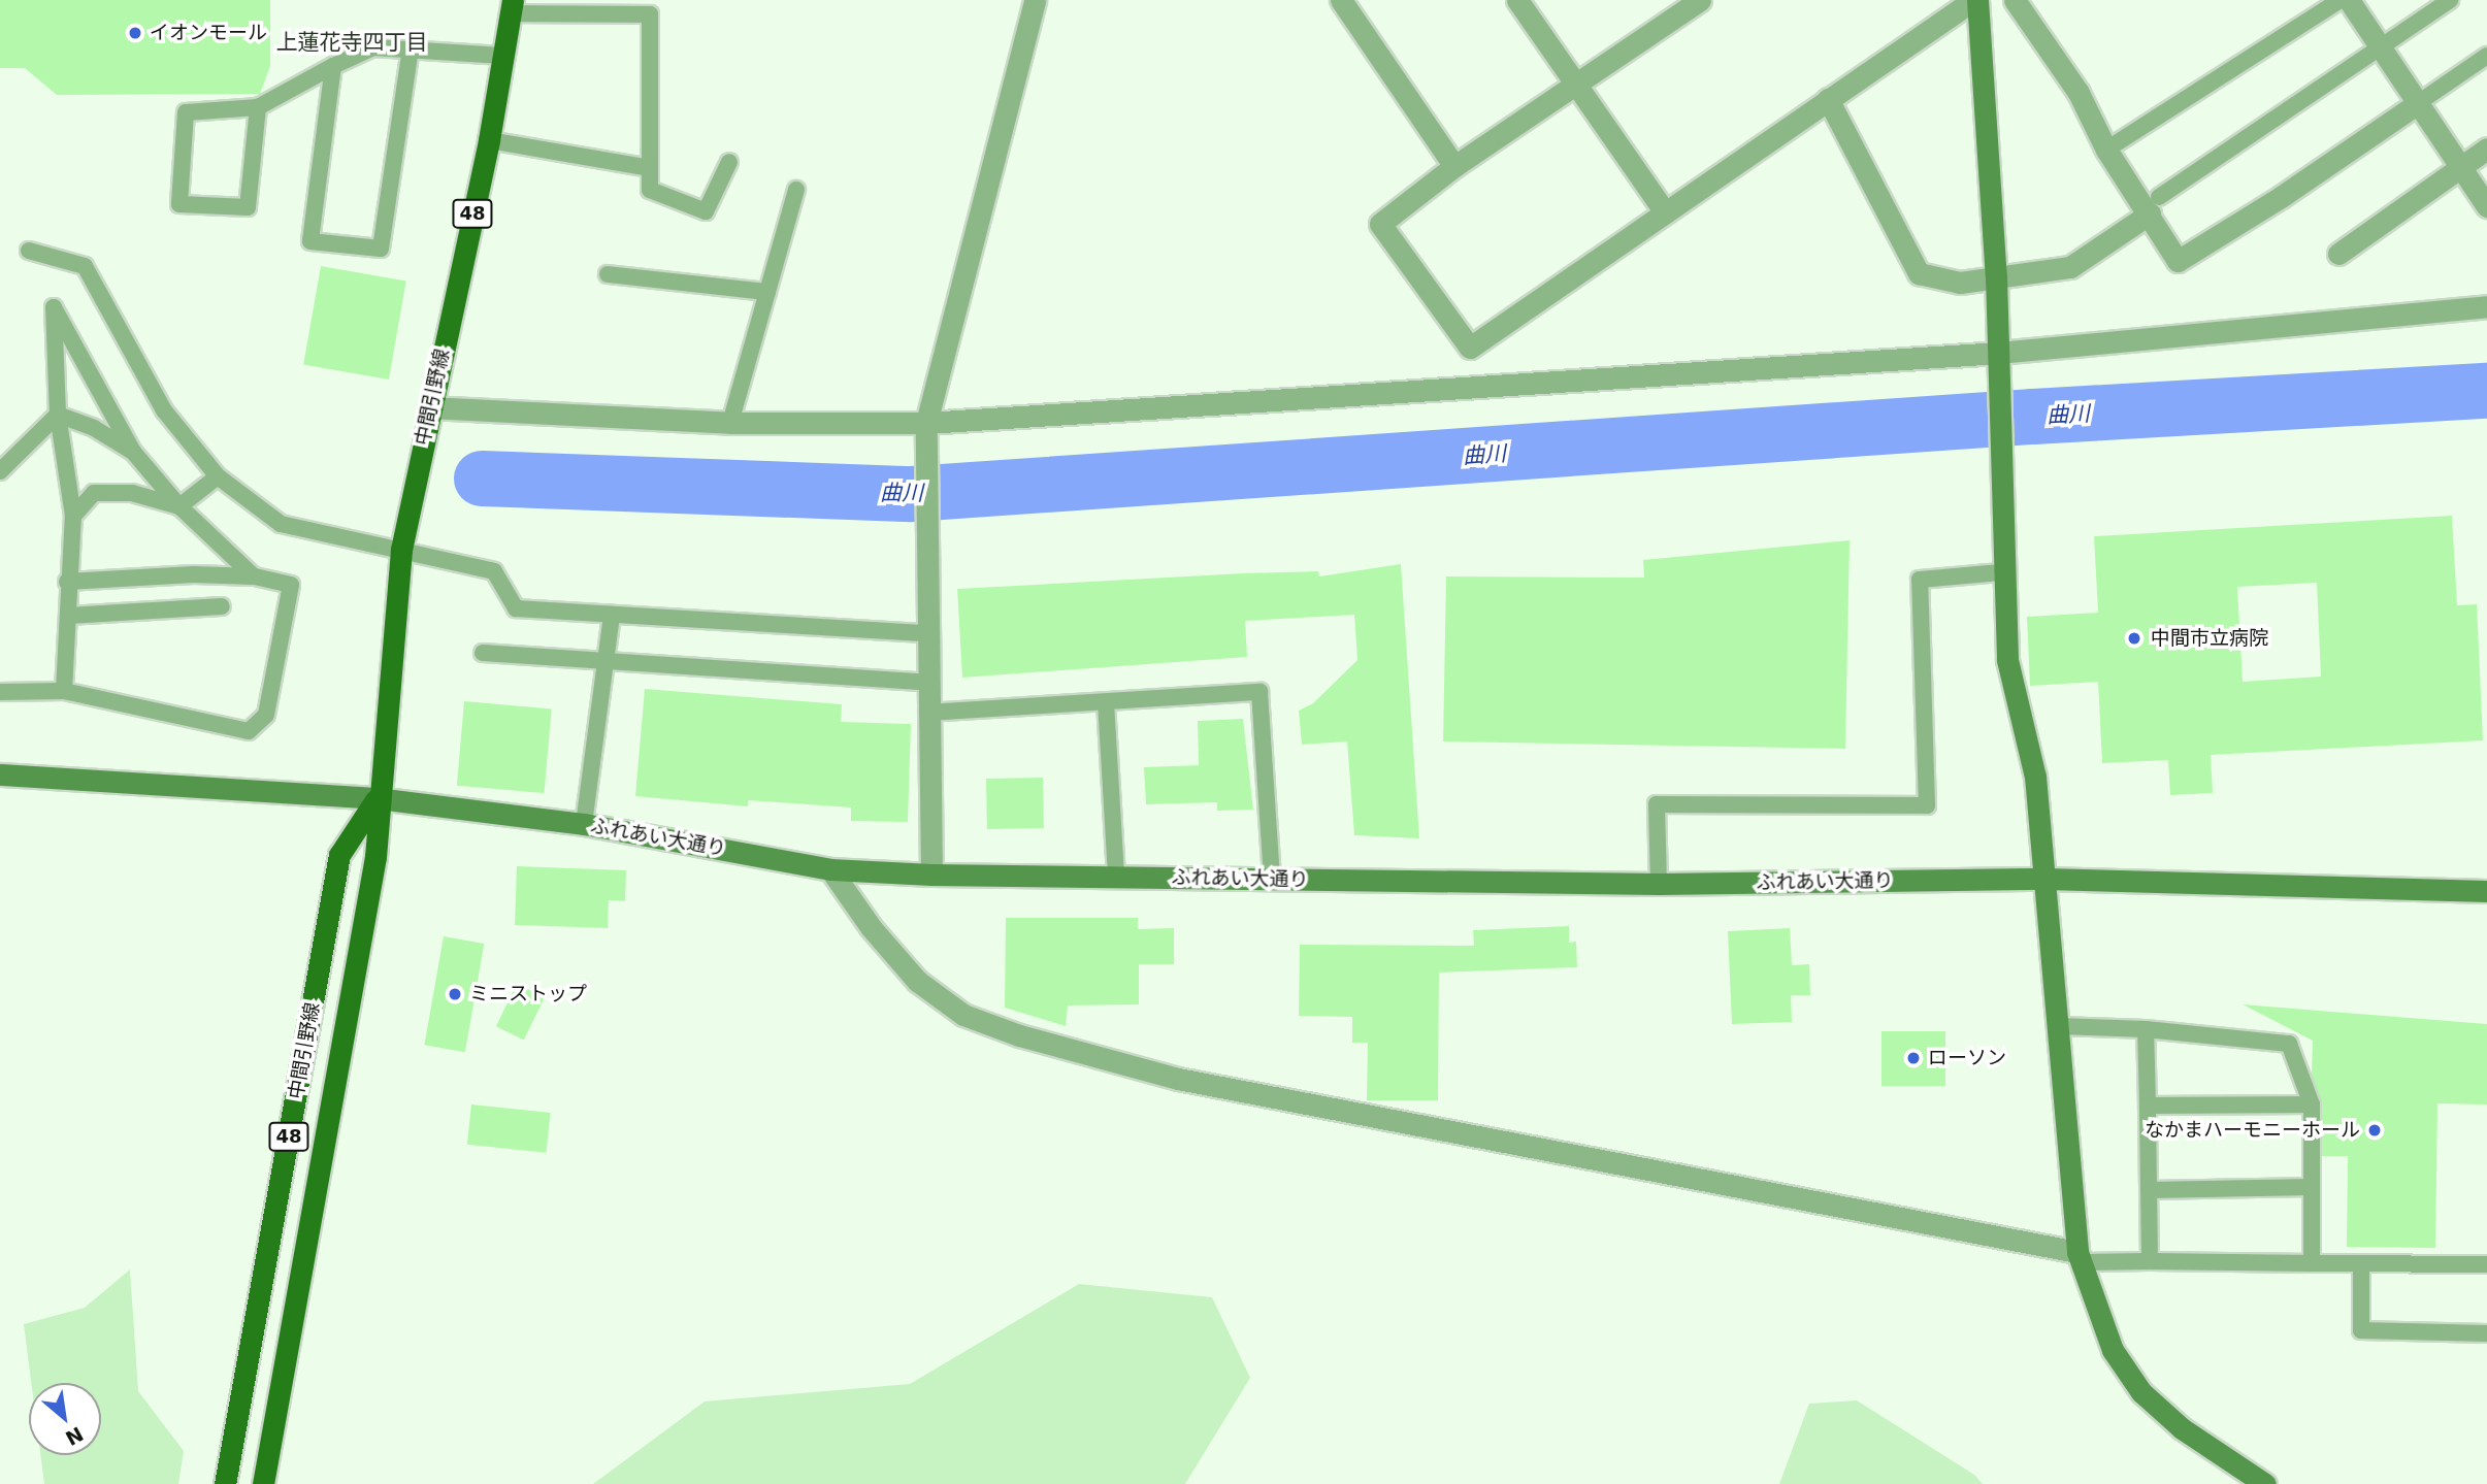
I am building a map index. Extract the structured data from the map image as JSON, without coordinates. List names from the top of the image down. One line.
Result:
{"streets":{"main road":["48","中間引野線"],"street":["ふれあい大通り"]},"crossings":[["中間引野線","ふれあい大通り"]],"districts":["上蓮花寺四丁目"],"water":["曲川"],"places":["イオンモール","中間市立病院","ミニストップ","ローソン","なかまハーモニーホール"],"north":"bottom right"}
